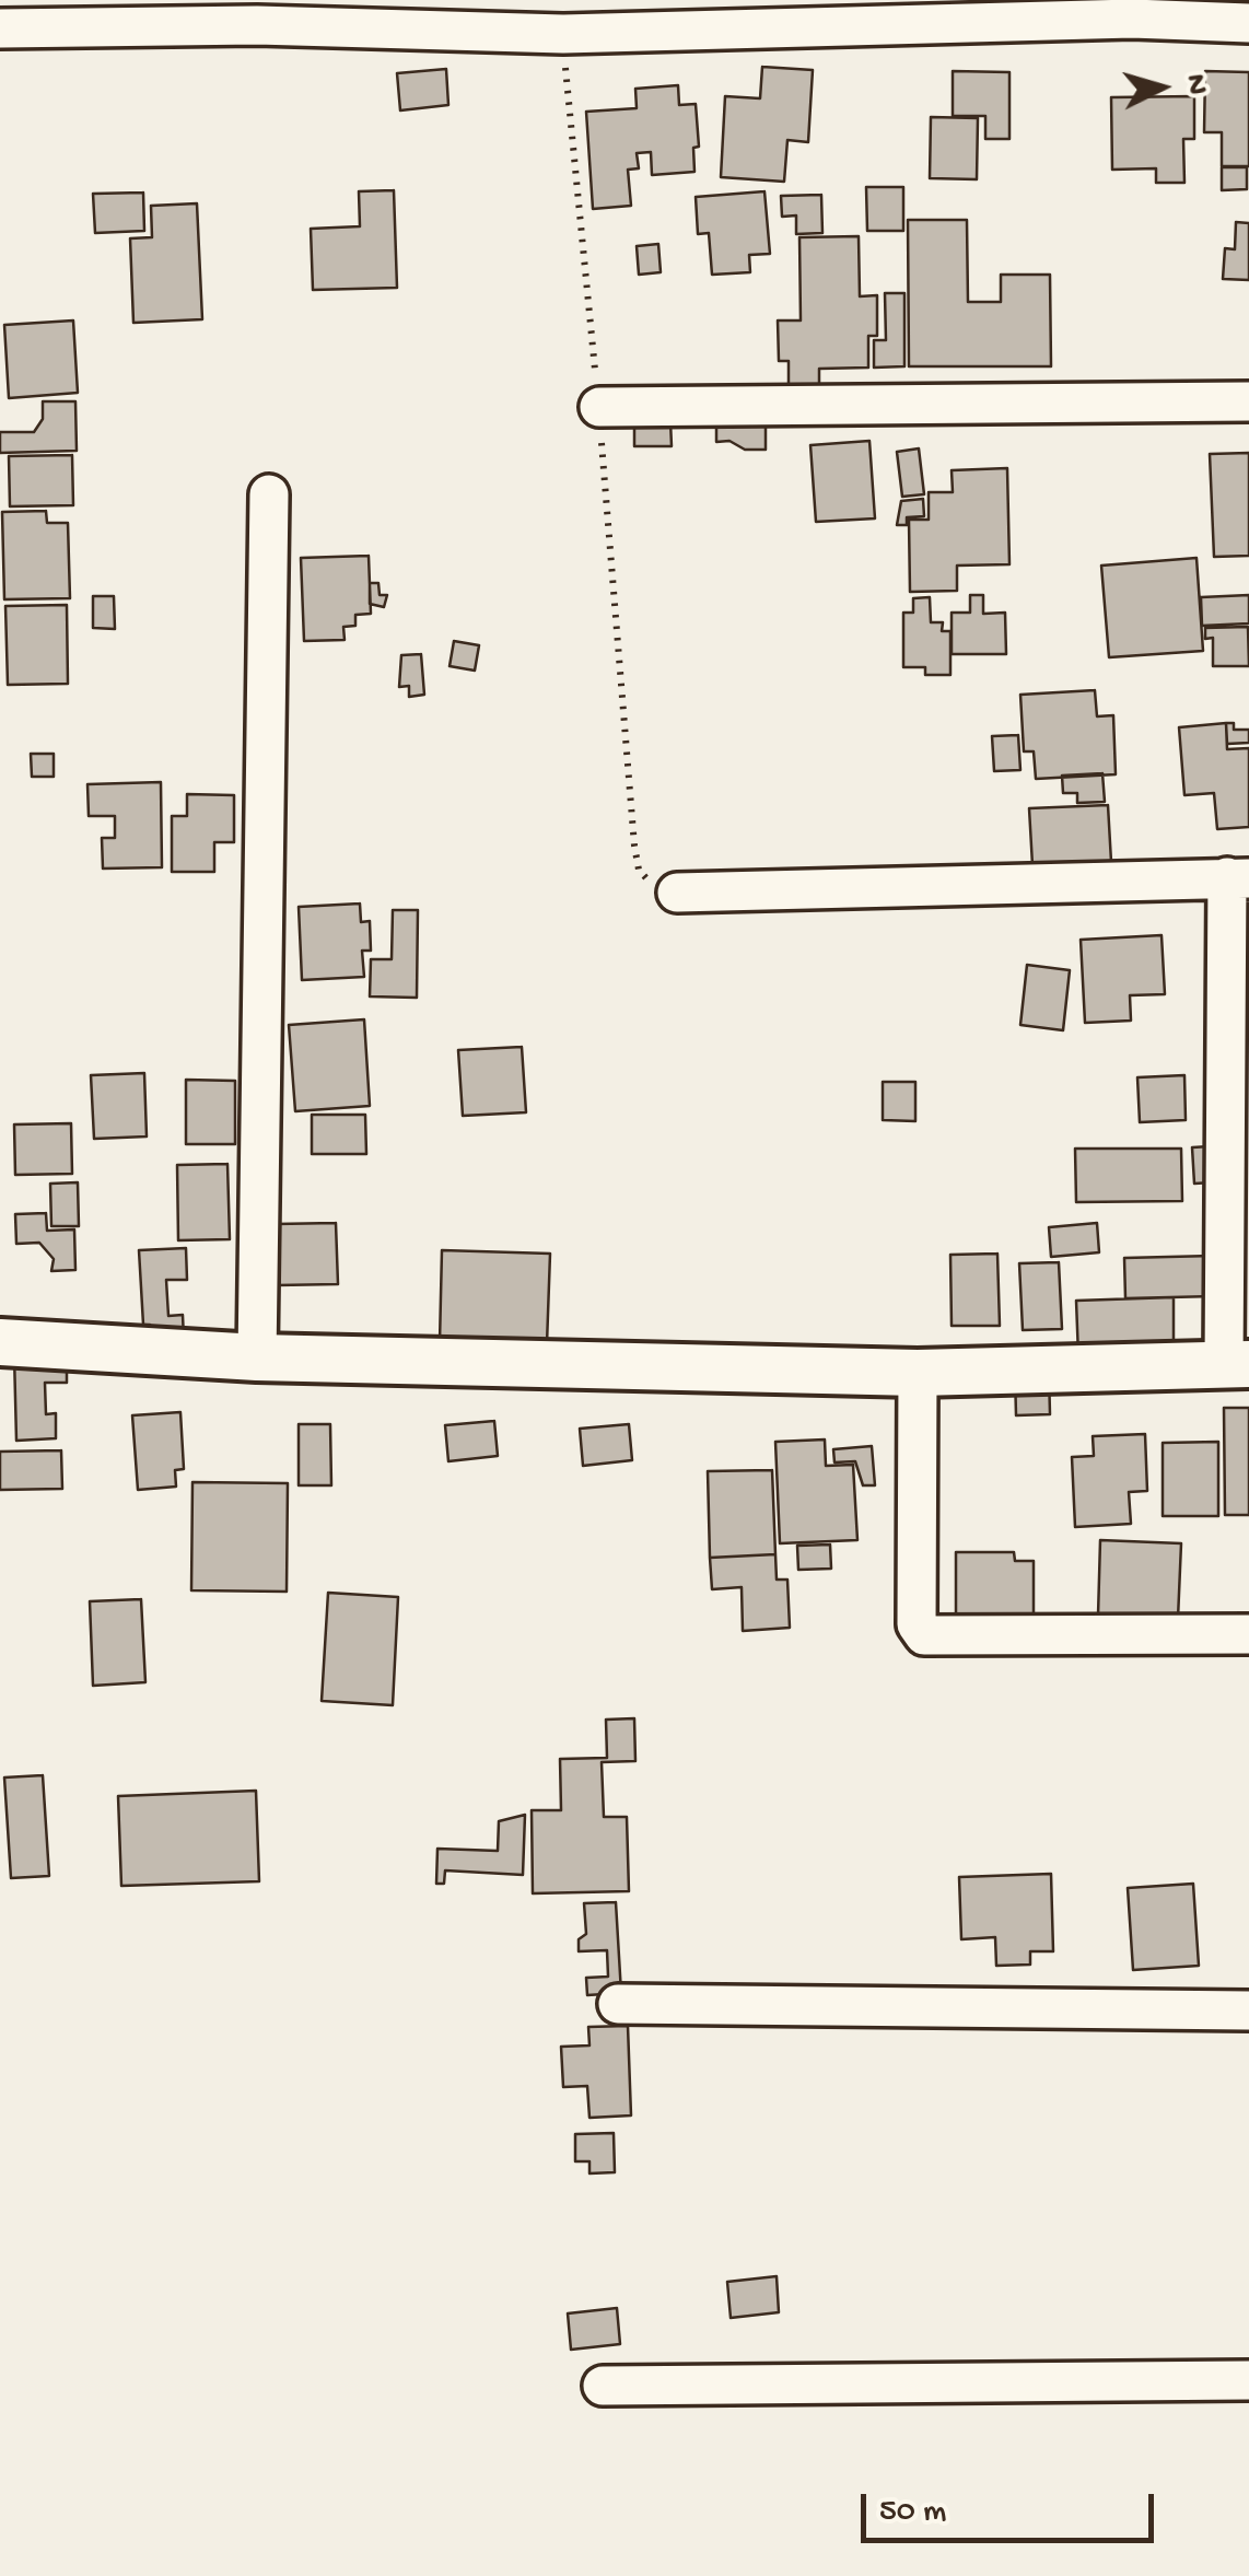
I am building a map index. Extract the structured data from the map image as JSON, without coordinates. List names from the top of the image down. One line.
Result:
{"scale_bar":"50 m","north":"right"}
